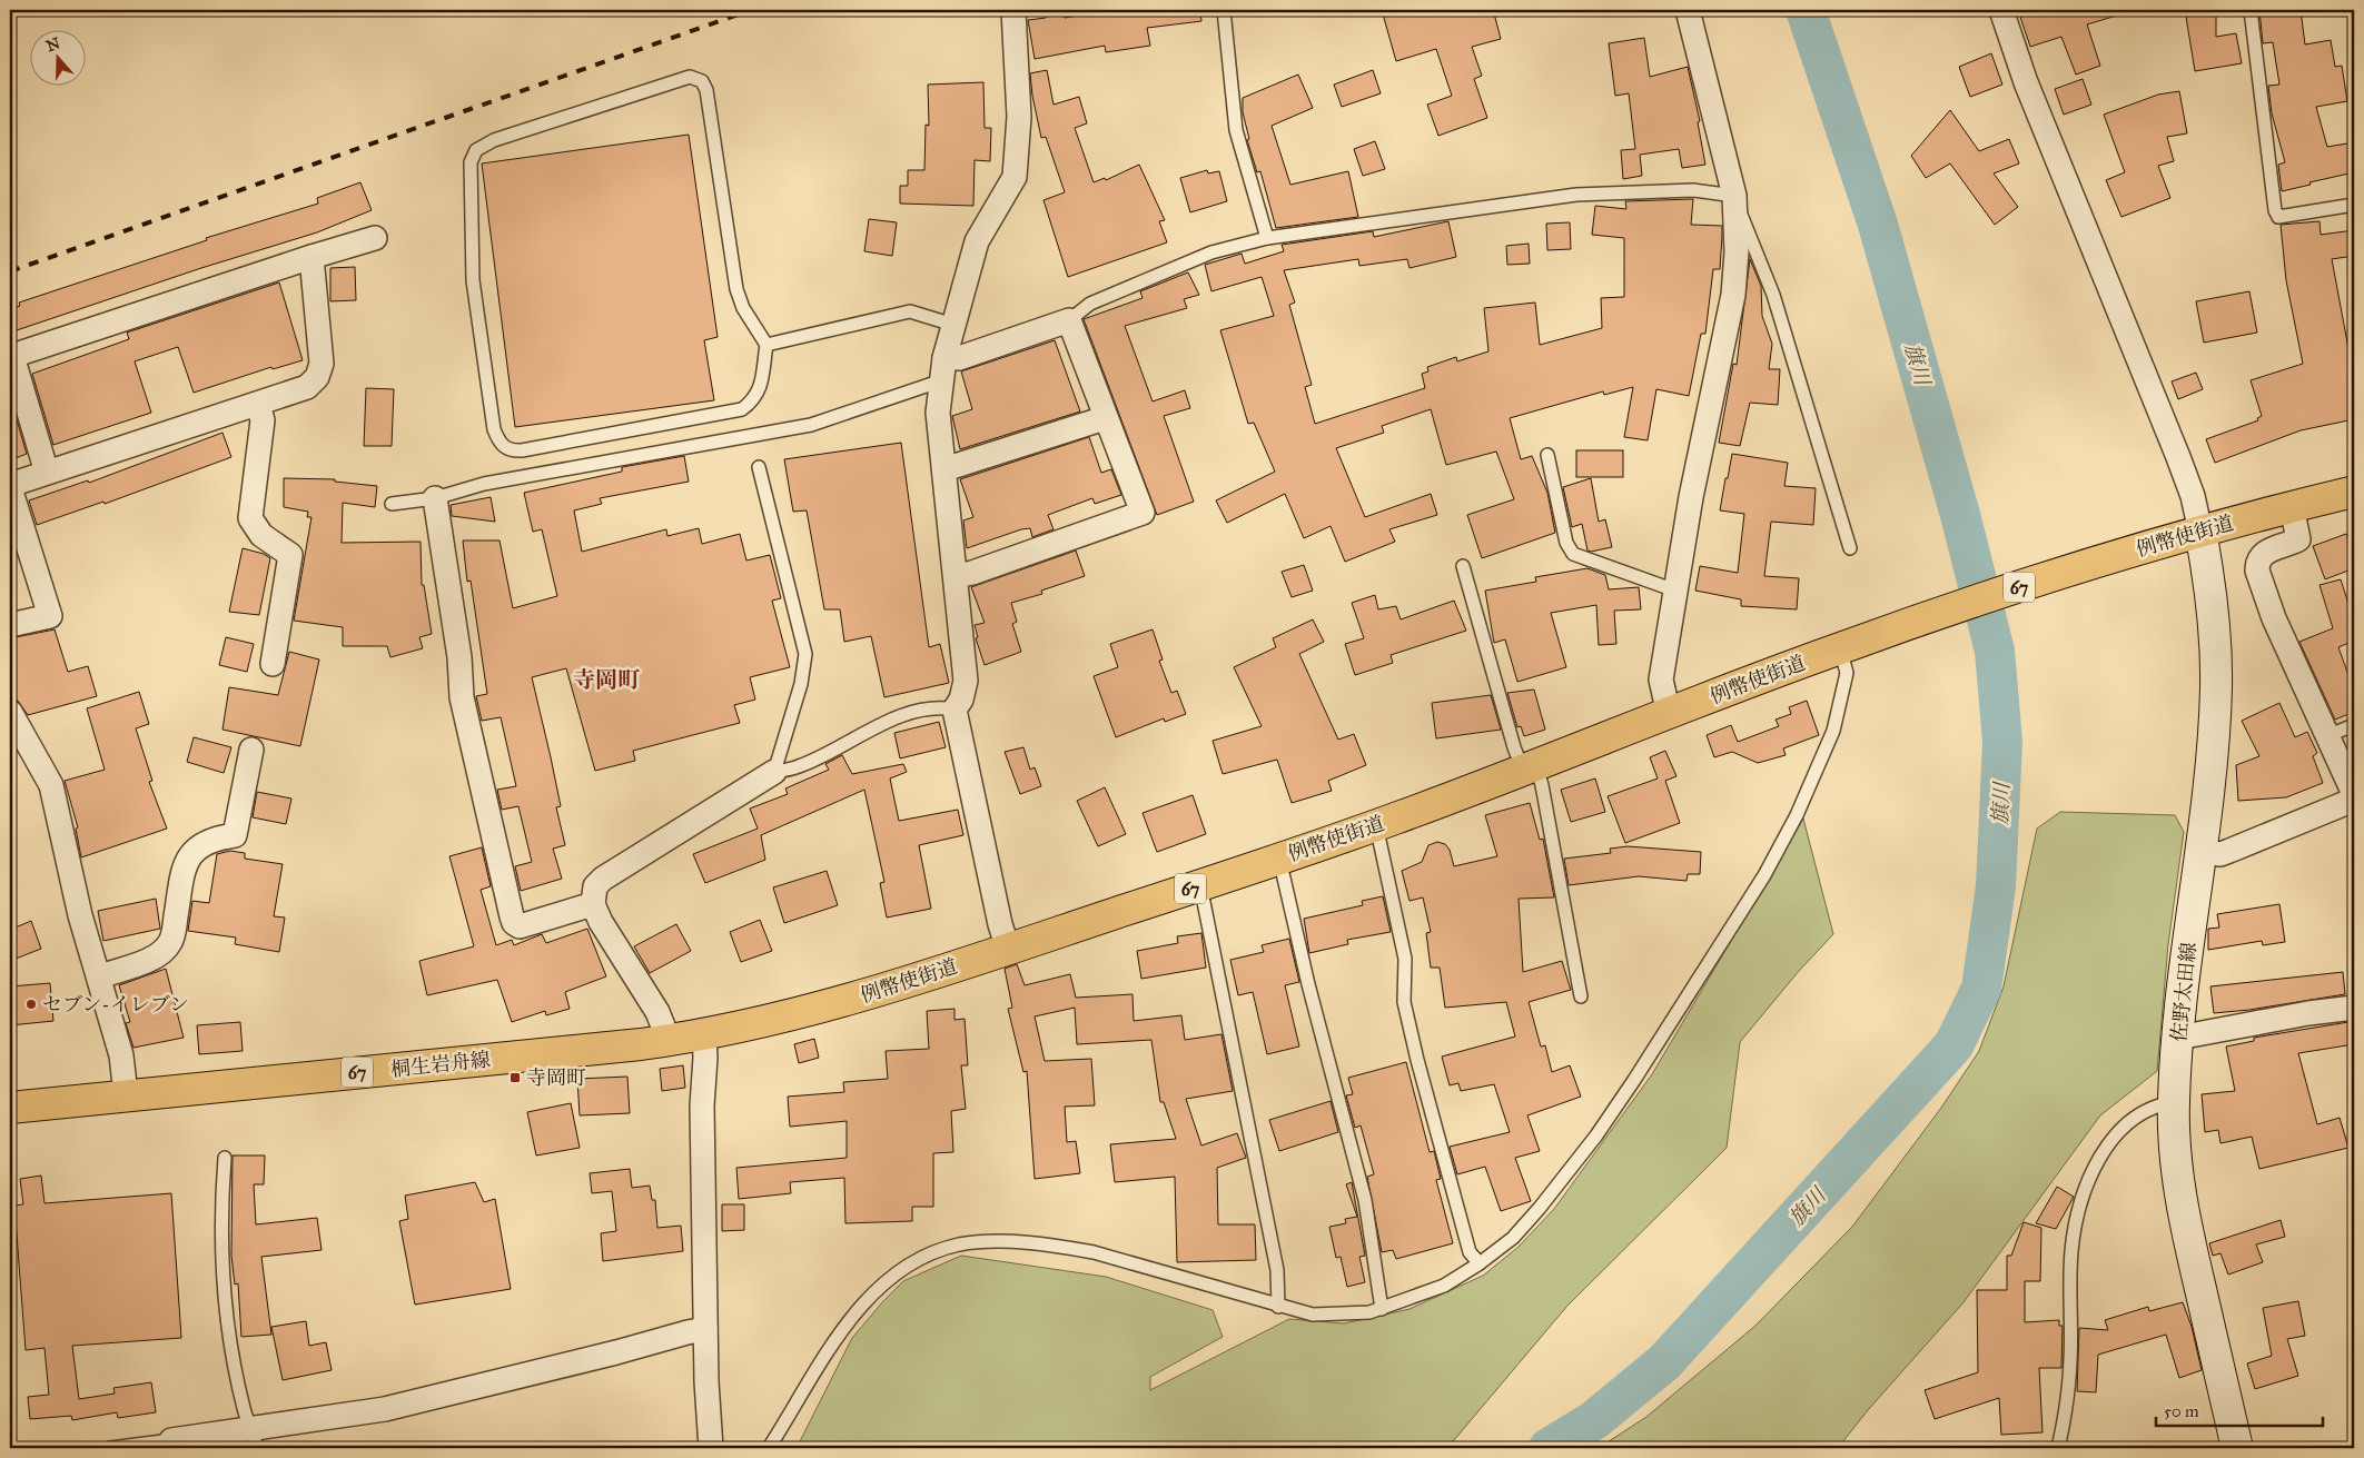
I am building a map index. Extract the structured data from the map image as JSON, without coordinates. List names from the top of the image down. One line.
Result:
{"streets":{"main road":["例幣使街道","67","佐野太田線","桐生岩舟線"]},"crossings":[["例幣使街道","佐野太田線"],["例幣使街道","桐生岩舟線"]],"districts":["寺岡町"],"water":["旗川"],"places":{"other":["セブン-イレブン"],"transit":["寺岡町"]},"scale_bar":"50 m","north":"top"}
